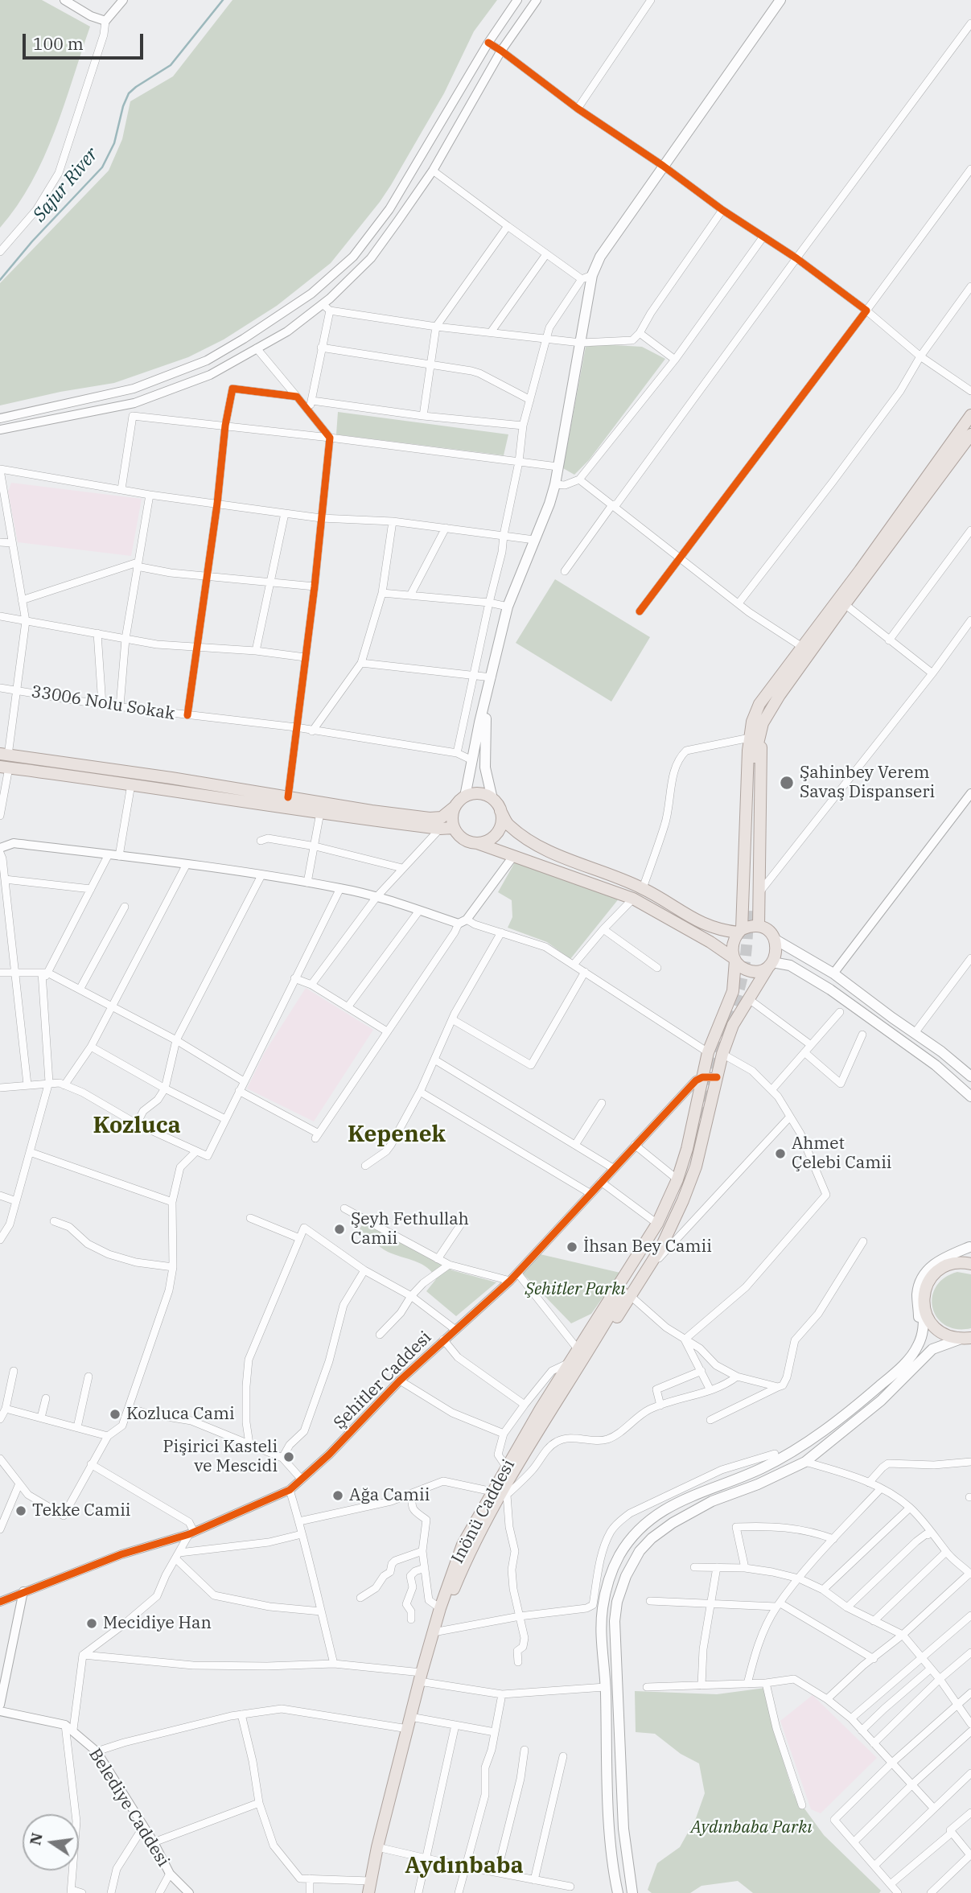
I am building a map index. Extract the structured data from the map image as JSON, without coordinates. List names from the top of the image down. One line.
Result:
{"streets":{"main road":["Inönü Caddesi"],"street":["33006 Nolu Sokak","Şehitler Caddesi","Belediye Caddesi"]},"districts":["Kozluca","Kepenek","Aydınbaba"],"water":["Sajur River"],"parks":["Şehitler Parkı","Aydınbaba Parkı"],"places":["Şahinbey Verem Savaş Dispanseri","Ahmet Çelebi Camii","Şeyh Fethullah Camii","İhsan Bey Camii","Kozluca Cami","Pişirici Kasteli ve Mescidi","Ağa Camii","Tekke Camii","Mecidiye Han"],"scale_bar":"100 m","north":"left"}
